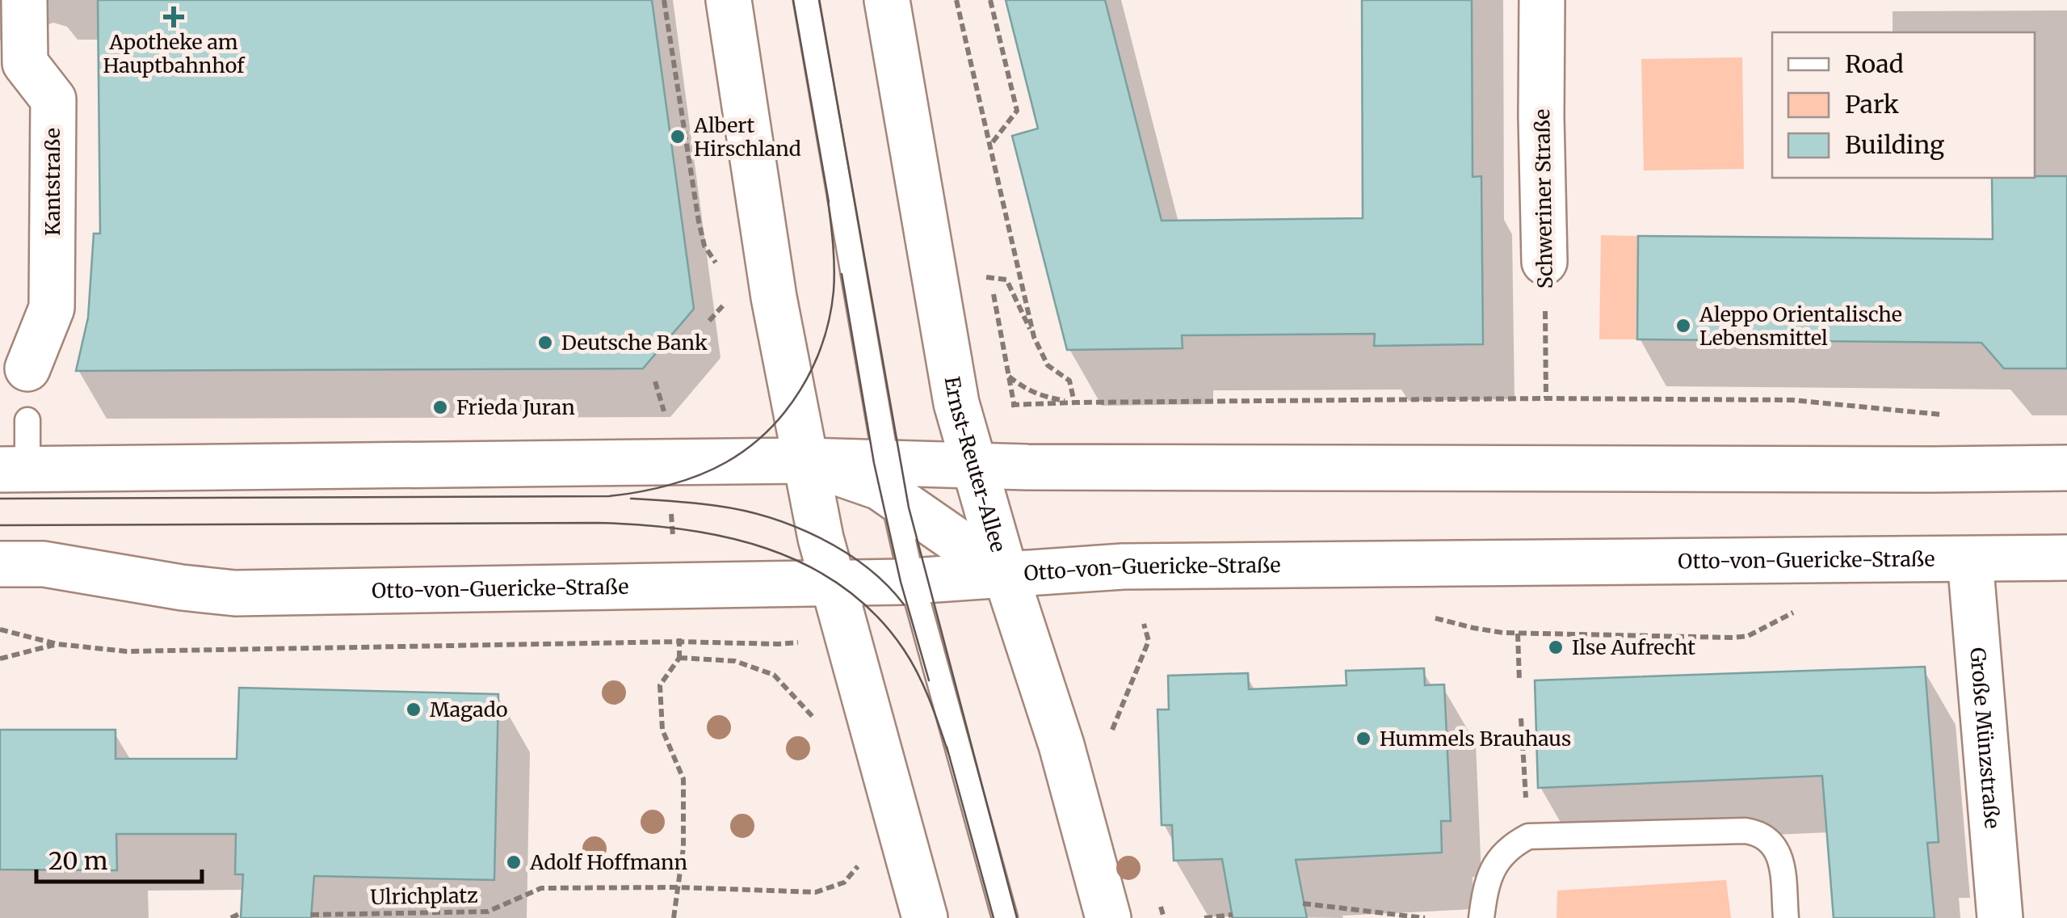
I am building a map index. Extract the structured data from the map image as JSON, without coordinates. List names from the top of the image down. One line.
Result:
{"streets":{"street":["Kantstraße","Schweriner Straße","Ernst-Reuter-Allee","Otto-von-Guericke-Straße","Große Münzstraße"],"path":["Ulrichplatz"]},"crossings":[["Ernst-Reuter-Allee","Otto-von-Guericke-Straße"],["Otto-von-Guericke-Straße","Große Münzstraße"]],"places":{"health":["Apotheke am Hauptbahnhof"],"other":["Albert Hirschland","Aleppo Orientalische Lebensmittel","Deutsche Bank","Frieda Juran","Ilse Aufrecht","Magado","Hummels Brauhaus","Adolf Hoffmann"]},"legend":["Road","Park","Building"],"scale_bar":"20 m"}
